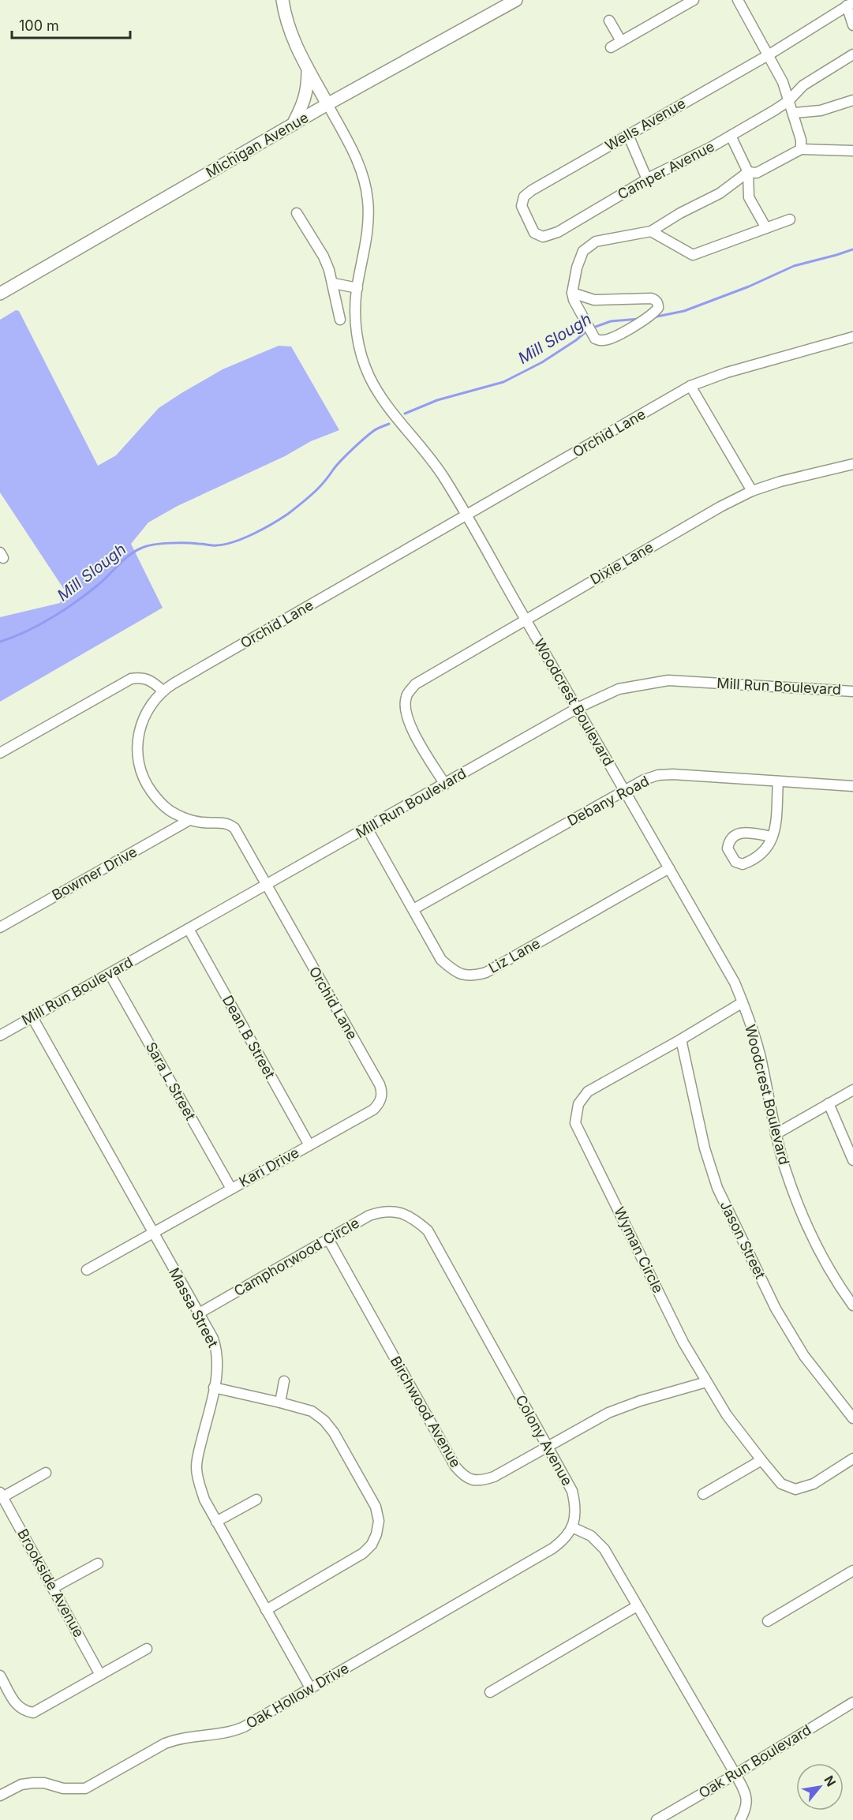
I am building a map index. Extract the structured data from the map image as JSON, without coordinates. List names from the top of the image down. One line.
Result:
{"streets":{"main road":["Michigan Avenue"],"street":["Wells Avenue","Camper Avenue","Orchid Lane","Dixie Lane","Mill Run Boulevard","Woodcrest Boulevard","Debany Road","Bowmer Drive","Liz Lane","Dean B Street","Sara L Street","Kari Drive","Jason Street","Wyman Circle","Camphorwood Circle","Massa Street","Birchwood Avenue","Colony Avenue","Brookside Avenue","Oak Hollow Drive","Oak Run Boulevard"]},"crossings":[["Wells Avenue","Camper Avenue"],["Michigan Avenue","Woodcrest Boulevard"],["Orchid Lane","Mill Run Boulevard"],["Orchid Lane","Woodcrest Boulevard"],["Orchid Lane","Bowmer Drive"],["Orchid Lane","Kari Drive"],["Dixie Lane","Mill Run Boulevard"],["Dixie Lane","Woodcrest Boulevard"],["Mill Run Boulevard","Woodcrest Boulevard"],["Mill Run Boulevard","Liz Lane"],["Mill Run Boulevard","Dean B Street"],["Mill Run Boulevard","Sara L Street"],["Mill Run Boulevard","Massa Street"],["Woodcrest Boulevard","Debany Road"],["Woodcrest Boulevard","Liz Lane"],["Woodcrest Boulevard","Wyman Circle"],["Debany Road","Liz Lane"],["Dean B Street","Kari Drive"],["Sara L Street","Kari Drive"],["Kari Drive","Massa Street"],["Jason Street","Wyman Circle"],["Wyman Circle","Birchwood Avenue"],["Camphorwood Circle","Massa Street"],["Camphorwood Circle","Birchwood Avenue"],["Camphorwood Circle","Colony Avenue"],["Massa Street","Oak Hollow Drive"],["Birchwood Avenue","Colony Avenue"],["Colony Avenue","Oak Hollow Drive"]],"water":["Mill Slough"],"scale_bar":"100 m","north":"top right"}
